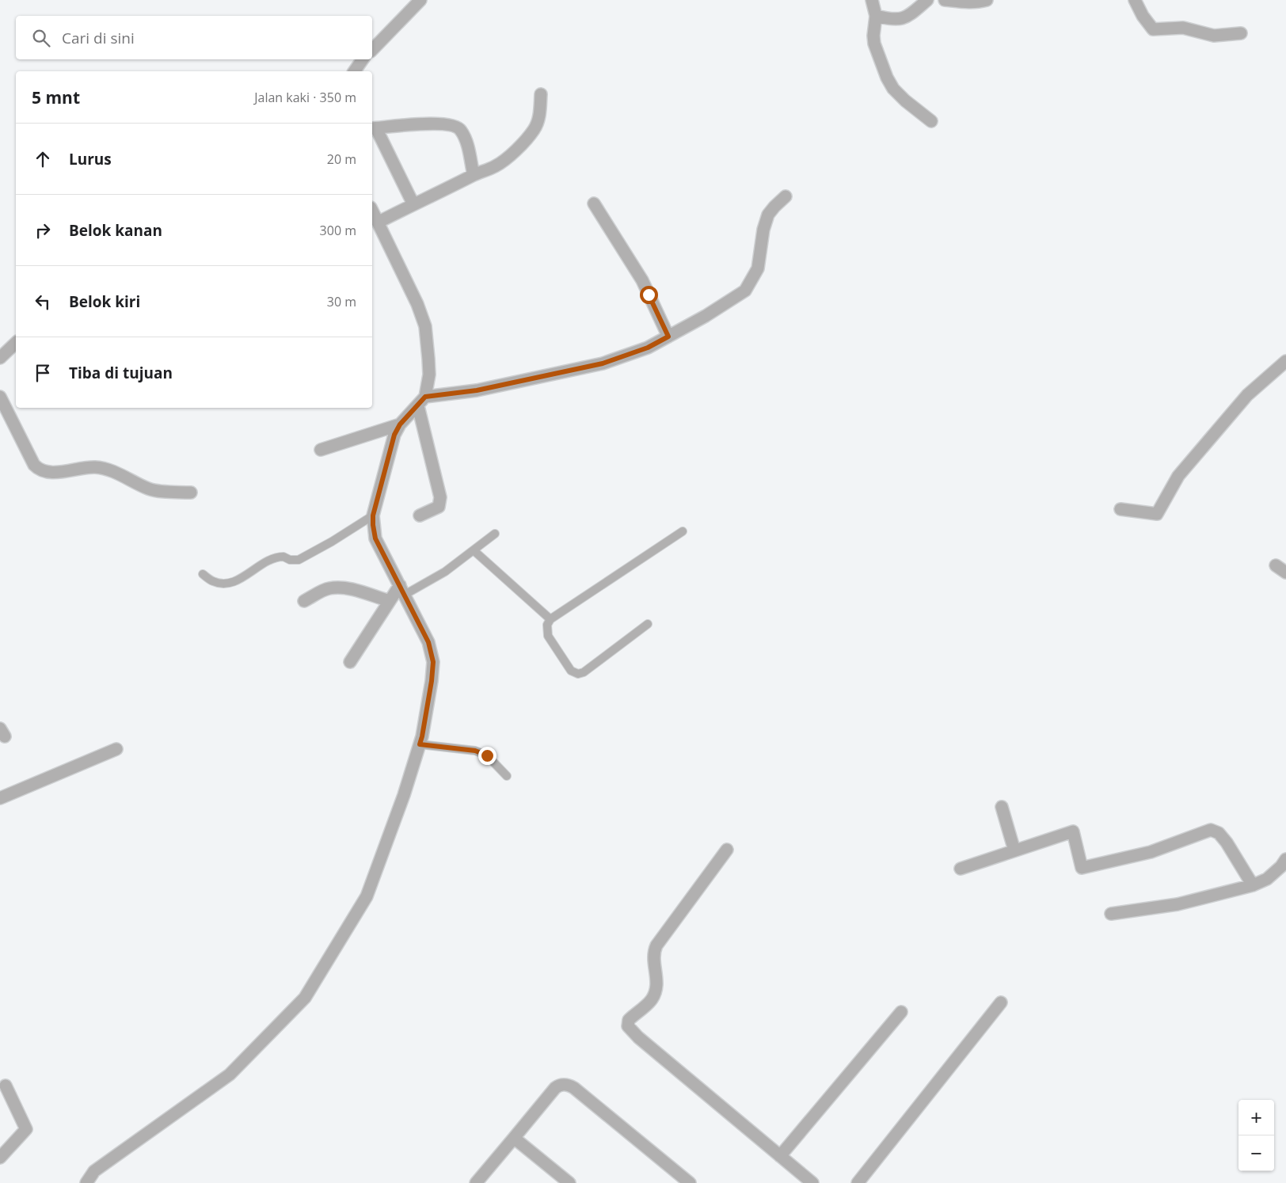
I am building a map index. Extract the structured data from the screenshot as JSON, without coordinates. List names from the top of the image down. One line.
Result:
{"page":{"search":"Cari di sini","heading":["5 mnt","Jalan kaki · 350 m"],"list":[["Lurus","20 m"],["Belok kanan","300 m"],["Belok kiri","30 m"],"Tiba di tujuan"],"map_buttons":["+","−"]}}
